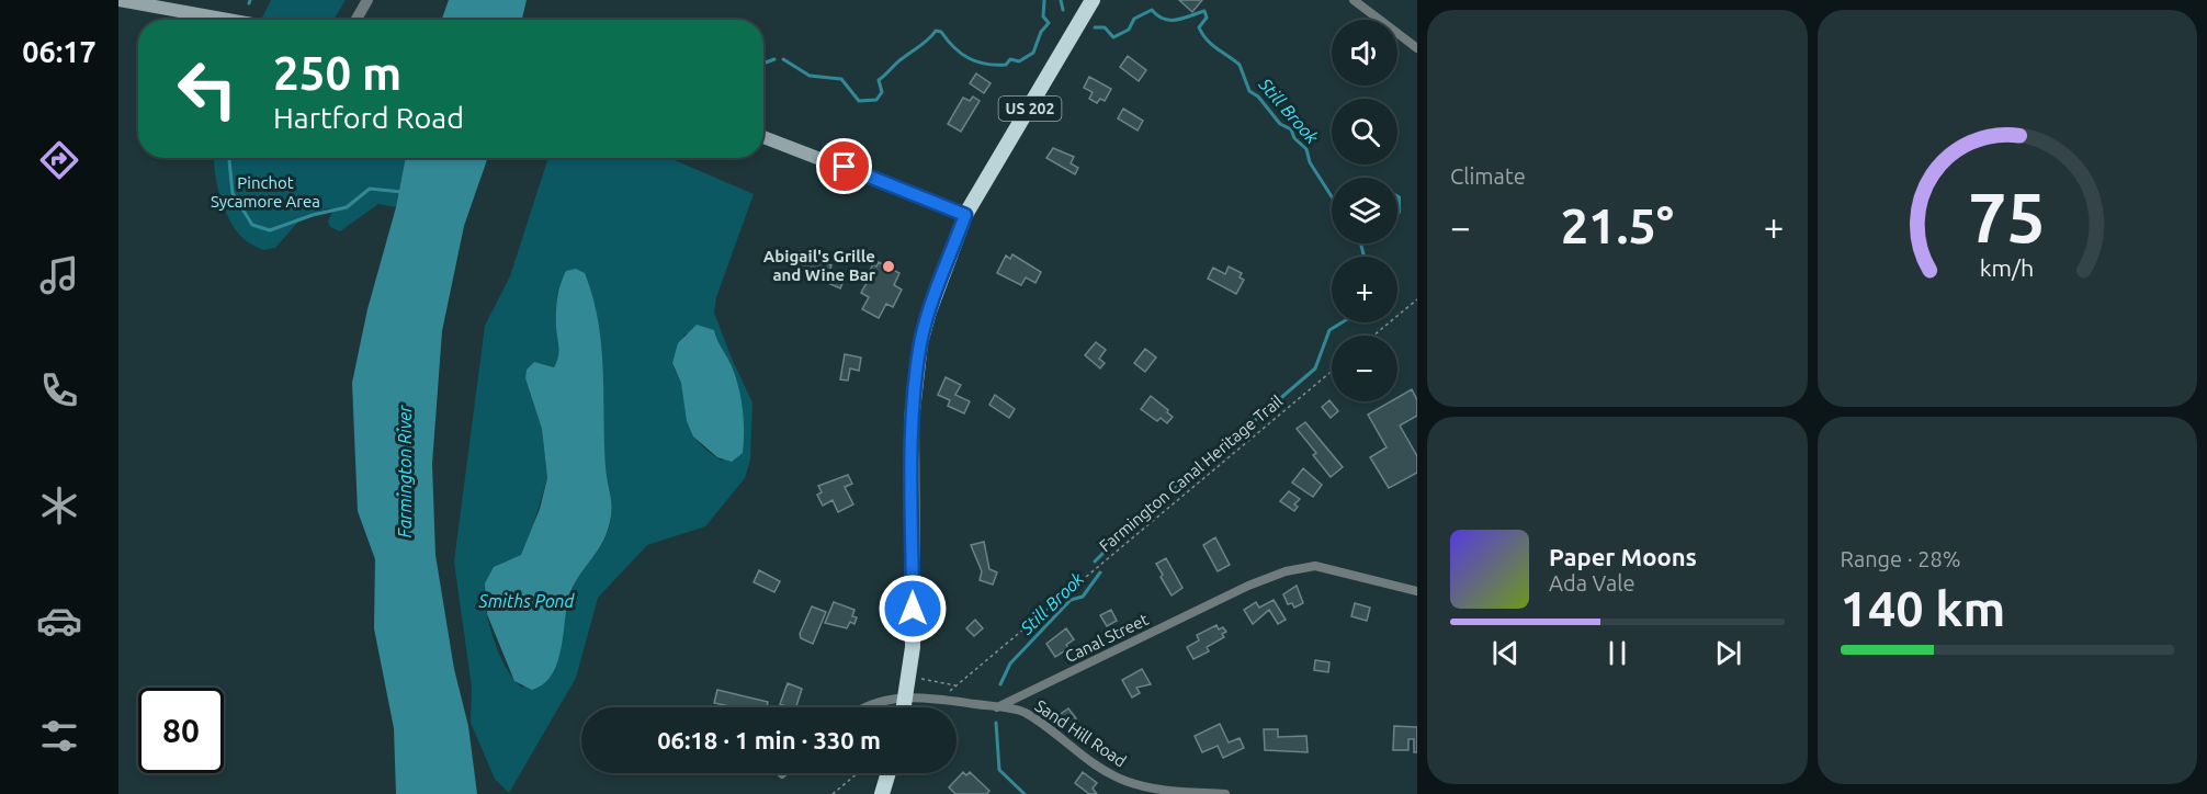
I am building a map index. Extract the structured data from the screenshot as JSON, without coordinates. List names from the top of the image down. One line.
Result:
{"streets":{"highway":["US 202"],"street":["Canal Street","Sand Hill Road"],"path":["Farmington Canal Heritage Trail"]},"crossings":[["Canal Street","Sand Hill Road"]],"water":["Still Brook","Farmington River","Smiths Pond"],"parks":["Pinchot Sycamore Area"],"places":["Abigail's Grille and Wine Bar"],"page":{"tabs":"06:17","tile":["Climate",["Range · 28%","140 km"]],"map_buttons":["+","−"],"turn":["250 m","Hartford Road"],"heat":["−","21.5°","+"],"song":["Paper Moons","Ada Vale"],"limit":"80","trip":"06:18 · 1 min · 330 m","gauge":["75","km/h"]}}
